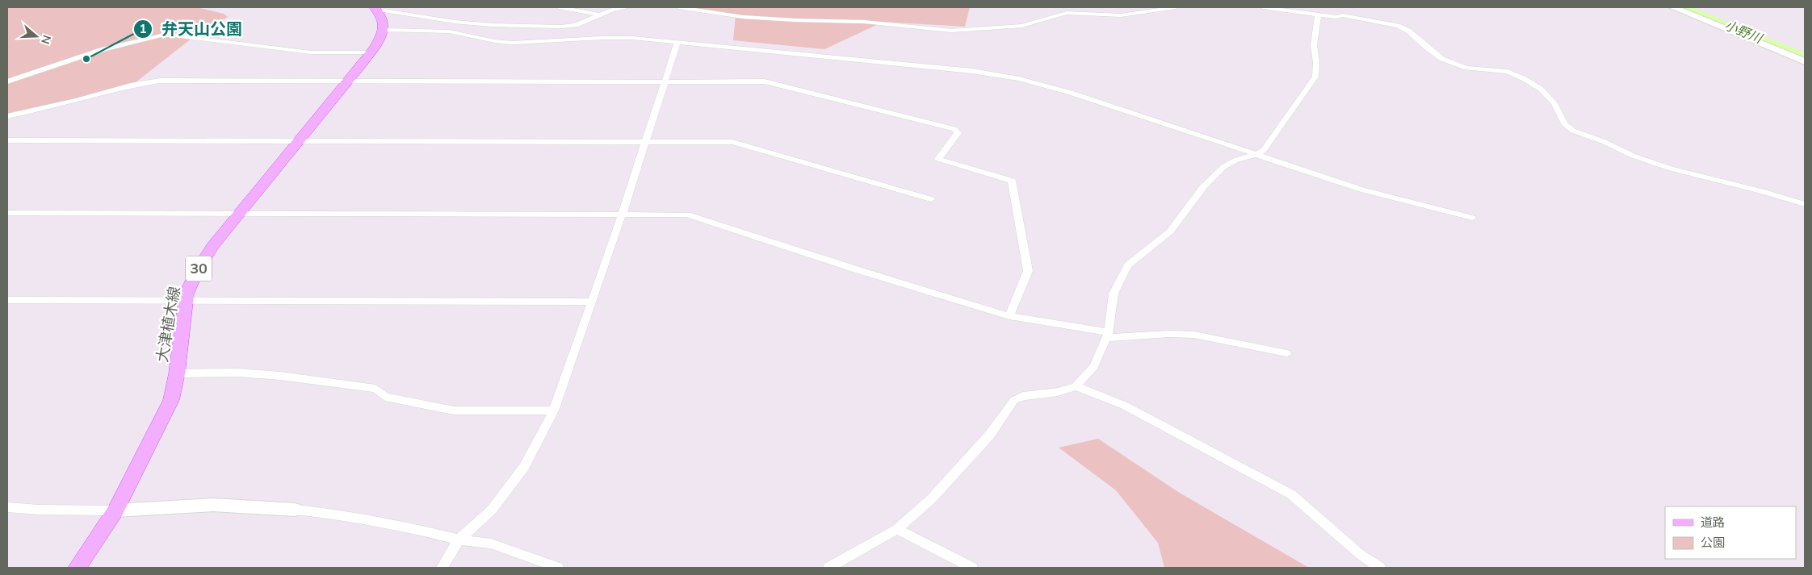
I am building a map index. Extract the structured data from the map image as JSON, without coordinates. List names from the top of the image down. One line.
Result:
{"streets":{"main road":["30","大津植木線"]},"water":["小野川"],"places":["弁天山公園"],"legend":["道路","公園"],"north":"right"}
